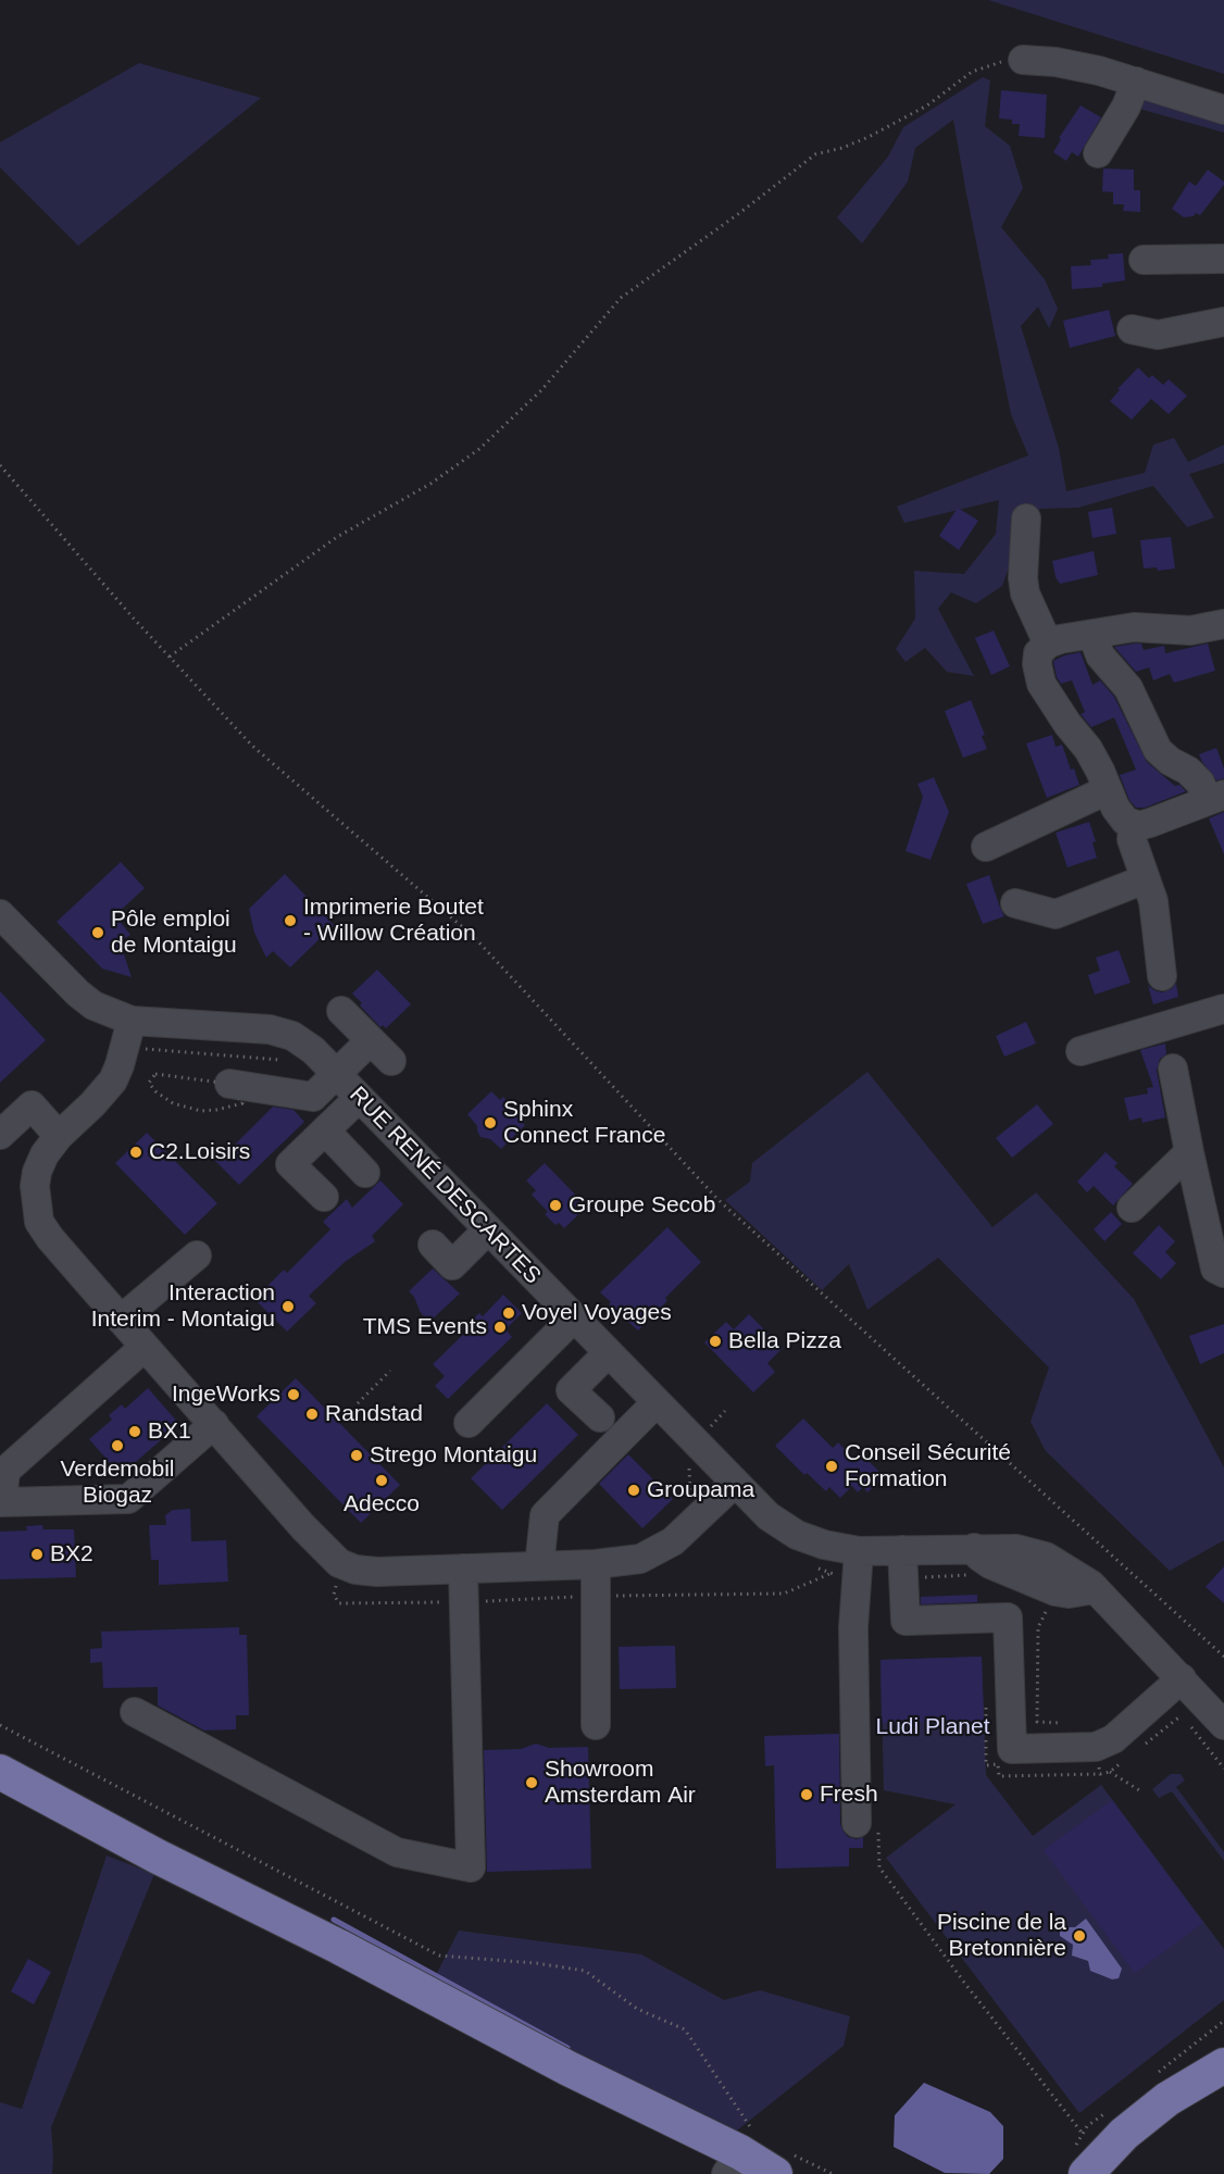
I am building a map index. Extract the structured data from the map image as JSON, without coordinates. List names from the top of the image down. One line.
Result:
{"streets":{"street":["RUE RENÉ DESCARTES"]},"parks":["Ludi Planet"],"places":["Imprimerie Boutet - Willow Création","Pôle emploi de Montaigu","Sphinx Connect France","C2.Loisirs","Groupe Secob","Interaction Interim - Montaigu","Voyel Voyages","TMS Events","Bella Pizza","IngeWorks","Randstad","BX1","Verdemobil Biogaz","Strego Montaigu","Conseil Sécurité Formation","Adecco","Groupama","BX2","Showroom Amsterdam Air","Fresh","Piscine de la Bretonnière"]}
